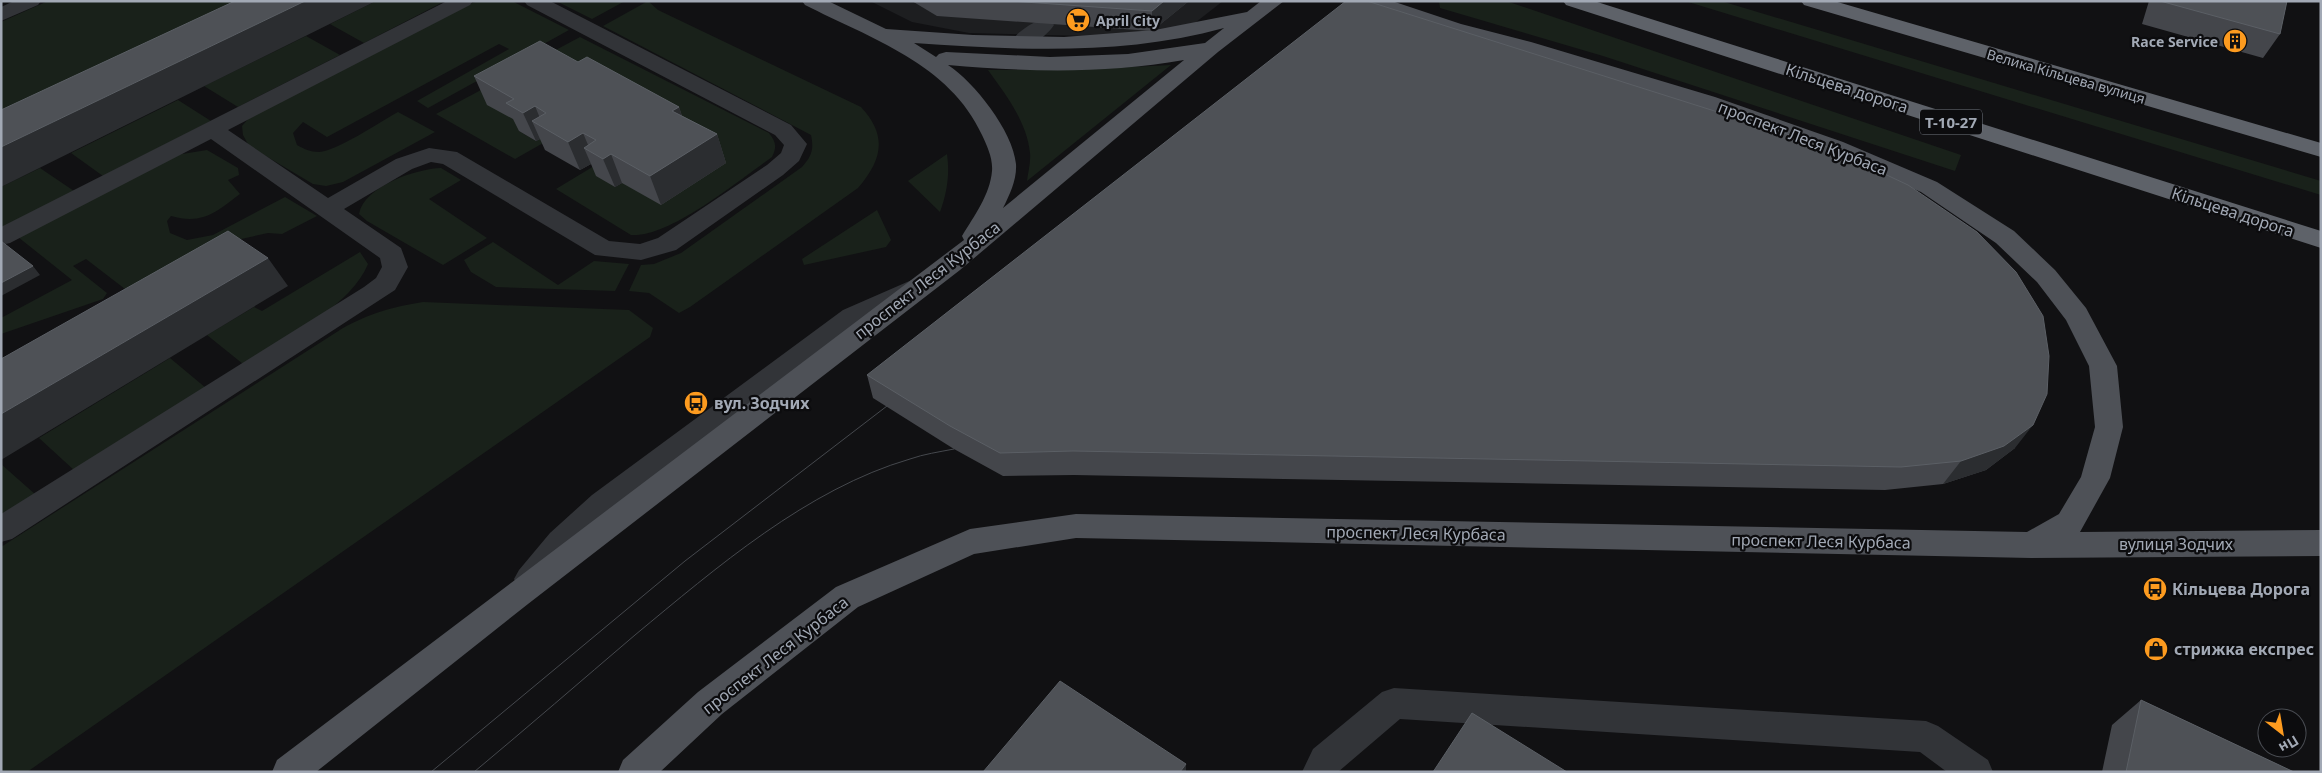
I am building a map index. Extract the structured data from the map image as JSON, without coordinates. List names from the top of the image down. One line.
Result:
{"streets":{"highway":["Велика Кільцева вулиця","Кільцева дорога","Т-10-27"],"main road":["проспект Леся Курбаса","вулиця Зодчих"]},"crossings":[["проспект Леся Курбаса","вулиця Зодчих"]],"places":{"supermarket":["April City"],"building":["Race Service"],"bus stop":["вул. Зодчих","Кільцева Дорога"],"shop":["стрижка експрес"]},"north":"bottom right"}
